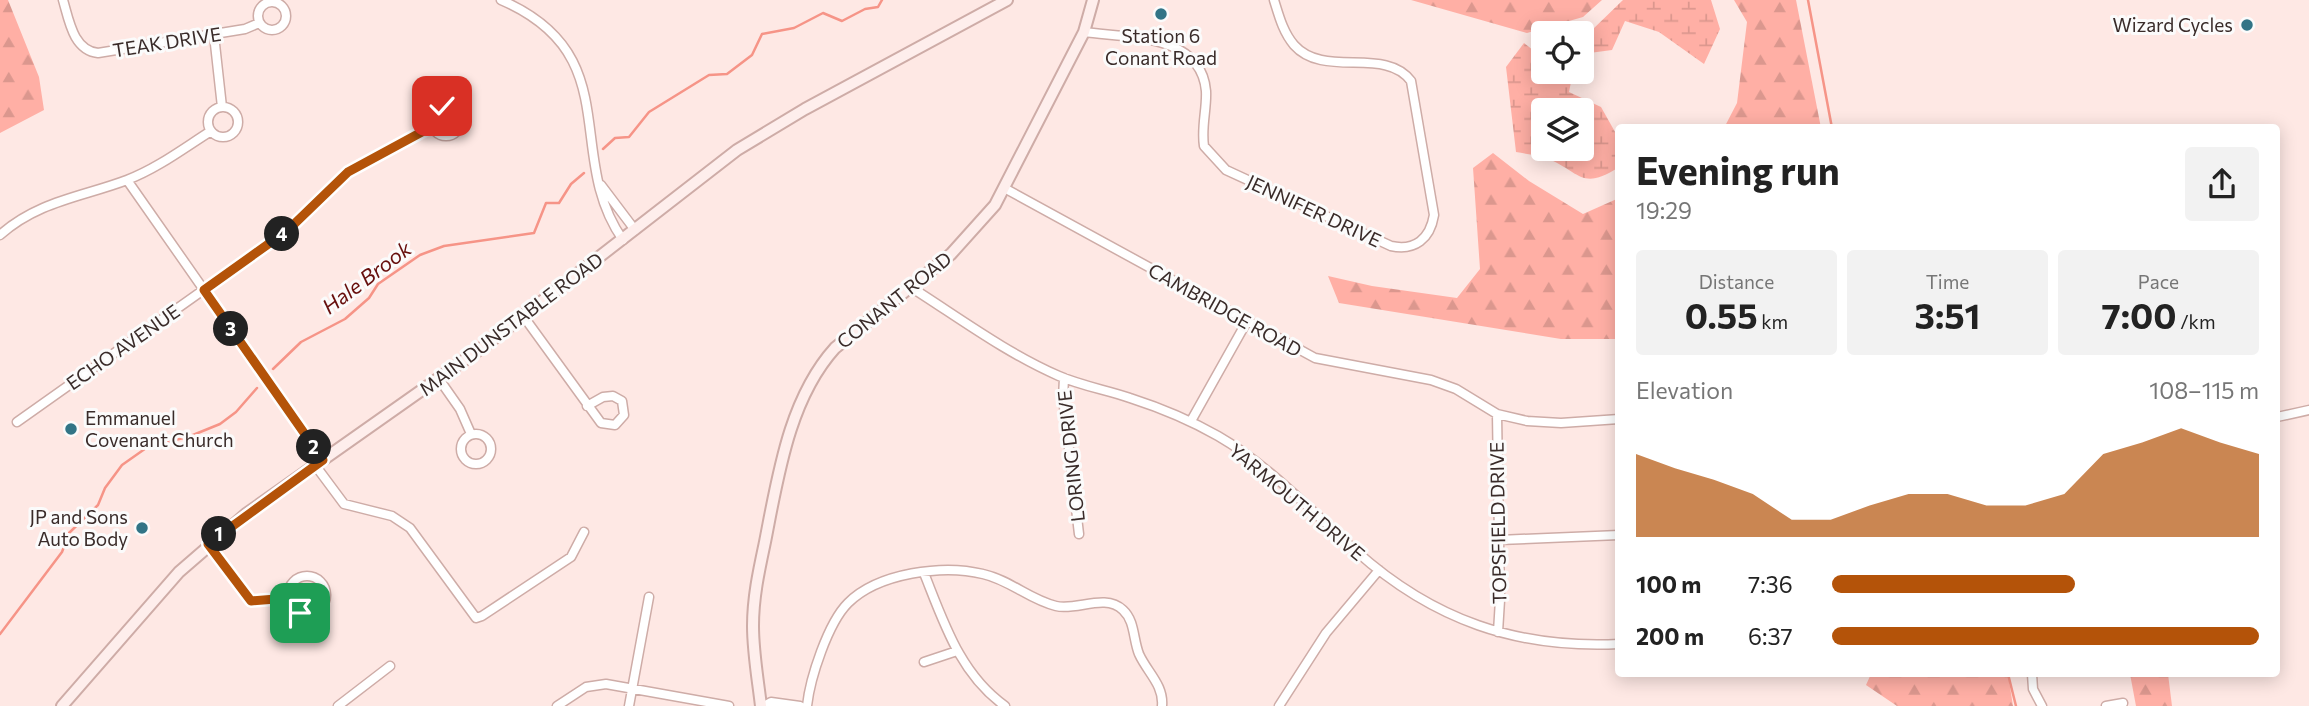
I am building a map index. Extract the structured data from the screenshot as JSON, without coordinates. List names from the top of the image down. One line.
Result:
{"streets":{"main road":["CONANT ROAD","MAIN DUNSTABLE ROAD"],"street":["TEAK DRIVE","JENNIFER DRIVE","CAMBRIDGE ROAD","ECHO AVENUE","LORING DRIVE","YARMOUTH DRIVE","TOPSFIELD DRIVE"]},"crossings":[["JENNIFER DRIVE","CONANT ROAD"],["CONANT ROAD","CAMBRIDGE ROAD"],["CONANT ROAD","YARMOUTH DRIVE"],["CAMBRIDGE ROAD","TOPSFIELD DRIVE"],["LORING DRIVE","YARMOUTH DRIVE"],["YARMOUTH DRIVE","TOPSFIELD DRIVE"]],"water":["Hale Brook"],"places":["Station 6 Conant Road","Wizard Cycles","Emmanuel Covenant Church","JP and Sons Auto Body"],"page":{"heading":["Evening run","19:29"],"pins":["4","3","2","1"],"stats":[["Distance","0.55 km"],["Time","3:51"],["Pace","7:00 /km"]],"chart":["Elevation","108–115 m"],"list":[{"name":"100 m","note":"7:36"},{"name":"200 m","note":"6:37"}]}}
